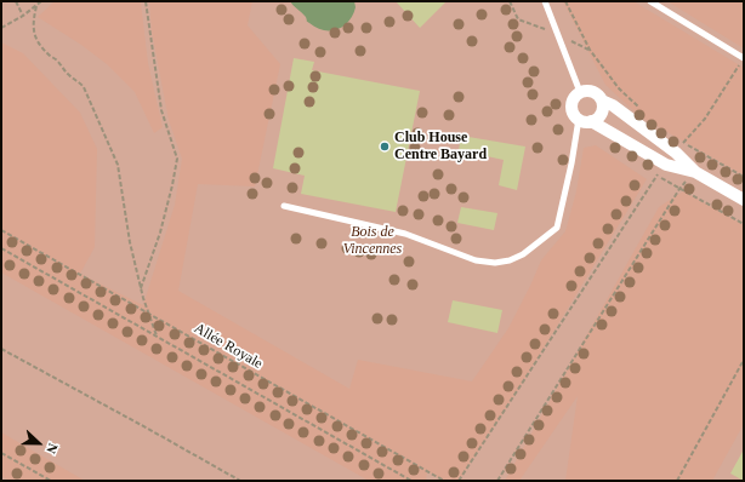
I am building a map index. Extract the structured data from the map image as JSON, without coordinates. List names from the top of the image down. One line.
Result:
{"streets":{"path":["Allée Royale"]},"parks":["Bois de Vincennes"],"places":["Club House Centre Bayard"],"north":"right"}
